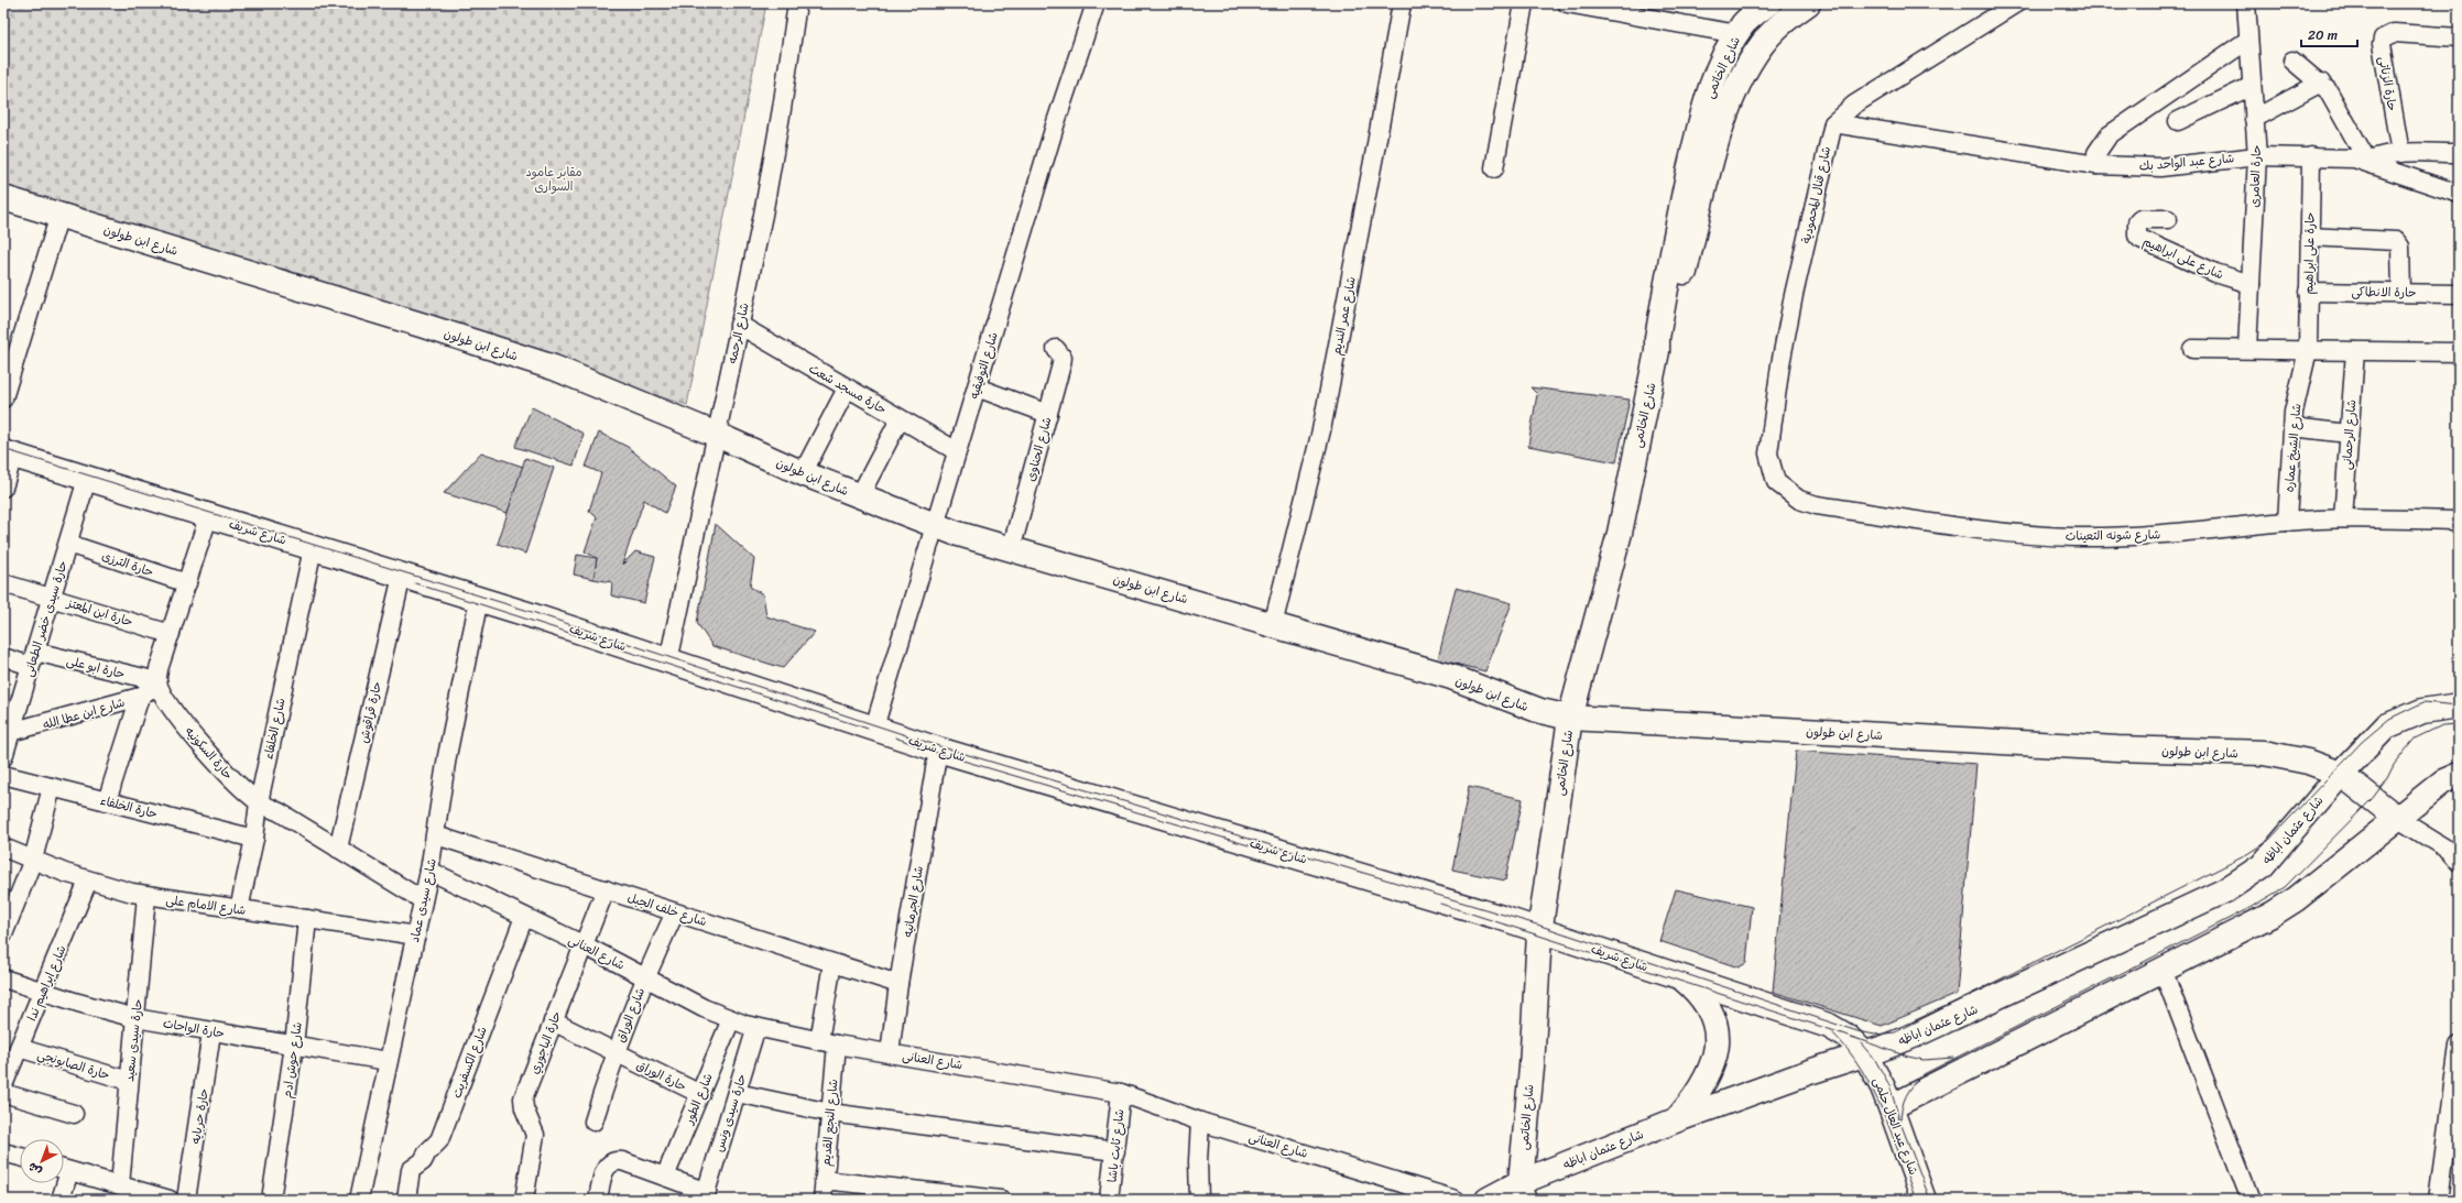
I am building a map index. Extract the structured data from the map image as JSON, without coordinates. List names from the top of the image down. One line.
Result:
{"streets":{"main road":["شارع الخاتمى","شارع ابن طولون","شارع شريف","شارع عثمان اباظه","شارع عبد العال حلمى"],"street":["حارة الزناتى","شارع عبد الواحد بك","حارة العامرى","شارع قنال المحمودية","حارة على ابراهيم","شارع على ابراهيم","حارة الانطاكى","شارع عمر النديم","شارع الرحمه","شارع التوفيقيه","حارة مسجد شعث","شارع الرحمانى","شارع الشيخ عماره","شارع الحناوى","شارع شونه التعينات","حارة الترزى","حارة ابن المعتز","حارة سيدى خضر الطعانى","حارة ابو على","حارة قراقوش","شارع ابن عطا الله","شارع الخلفاء","حارة السكونيه","حارة الخلفاء","شارع سيدى عماد","شارع الجرمانيه","شارع الامام على","شارع خلف الجبل","شارع العنانى","شارع ابراهيم ندا","شارع الوراق","حارة الواحات","حارة سيدى سعيد","حارة الباجوري","شارع حوش ادم","شارع الكسفريت","حارة الصابونجي","حارة الوراق","شارع الطور","حارة سيدى ونس","حارة حربايه","شارع النجع القديم","شارع ثابت باشا"]},"crossings":[["شارع الخاتمى","شارع ابن طولون"],["شارع الخاتمى","شارع شريف"],["شارع الخاتمى","شارع عثمان اباظه"],["شارع عبد الواحد بك","حارة العامرى"],["شارع عبد الواحد بك","شارع قنال المحمودية"],["شارع عبد الواحد بك","حارة على ابراهيم"],["حارة العامرى","شارع على ابراهيم"],["شارع قنال المحمودية","شارع شونه التعينات"],["شارع ابن طولون","شارع عمر النديم"],["شارع ابن طولون","شارع الرحمه"],["شارع ابن طولون","شارع التوفيقيه"],["شارع ابن طولون","شارع الحناوى"],["شارع ابن طولون","شارع عثمان اباظه"],["حارة على ابراهيم","حارة الانطاكى"],["حارة على ابراهيم","شارع الشيخ عماره"],["شارع الرحمه","حارة مسجد شعث"],["شارع الرحمه","شارع شريف"],["شارع التوفيقيه","حارة مسجد شعث"],["شارع التوفيقيه","شارع شريف"],["شارع الرحمانى","شارع شونه التعينات"],["شارع الشيخ عماره","شارع شونه التعينات"],["شارع شريف","حارة سيدى خضر الطعانى"],["شارع شريف","حارة قراقوش"],["شارع شريف","شارع الخلفاء"],["شارع شريف","شارع عثمان اباظه"],["شارع شريف","شارع سيدى عماد"],["شارع شريف","شارع الجرمانيه"],["شارع شريف","شارع عبد العال حلمى"],["حارة الترزى","حارة سيدى خضر الطعانى"],["حارة ابن المعتز","حارة سيدى خضر الطعانى"],["حارة سيدى خضر الطعانى","حارة ابو على"],["حارة سيدى خضر الطعانى","شارع ابن عطا الله"],["حارة ابو على","شارع ابن عطا الله"],["حارة ابو على","حارة السكونيه"],["حارة قراقوش","حارة السكونيه"],["شارع ابن عطا الله","حارة السكونيه"],["شارع الخلفاء","حارة السكونيه"],["شارع الخلفاء","حارة الخلفاء"],["شارع الخلفاء","شارع الامام على"],["حارة السكونيه","شارع سيدى عماد"],["شارع عثمان اباظه","شارع عبد العال حلمى"],["شارع سيدى عماد","شارع الامام على"],["شارع سيدى عماد","شارع خلف الجبل"],["شارع سيدى عماد","شارع العنانى"],["شارع سيدى عماد","حارة الواحات"],["شارع الجرمانيه","شارع خلف الجبل"],["شارع الجرمانيه","شارع العنانى"],["شارع الامام على","شارع ابراهيم ندا"],["شارع الامام على","حارة سيدى سعيد"],["شارع الامام على","شارع حوش ادم"],["شارع خلف الجبل","شارع الوراق"],["شارع خلف الجبل","حارة الباجوري"],["شارع العنانى","شارع الوراق"],["شارع العنانى","حارة الباجوري"],["شارع العنانى","شارع الكسفريت"],["شارع العنانى","شارع الطور"],["شارع العنانى","حارة سيدى ونس"],["شارع العنانى","شارع النجع القديم"],["شارع العنانى","شارع ثابت باشا"],["شارع ابراهيم ندا","حارة الواحات"],["شارع ابراهيم ندا","حارة الصابونجي"],["شارع الوراق","حارة الوراق"],["حارة الواحات","حارة سيدى سعيد"],["حارة الواحات","شارع حوش ادم"],["حارة الواحات","حارة حربايه"],["حارة سيدى سعيد","حارة الصابونجي"],["حارة الباجوري","حارة الوراق"],["حارة الوراق","شارع الطور"]],"parks":["مقابر عامود السوارى"],"scale_bar":"20 m","north":"bottom left"}
